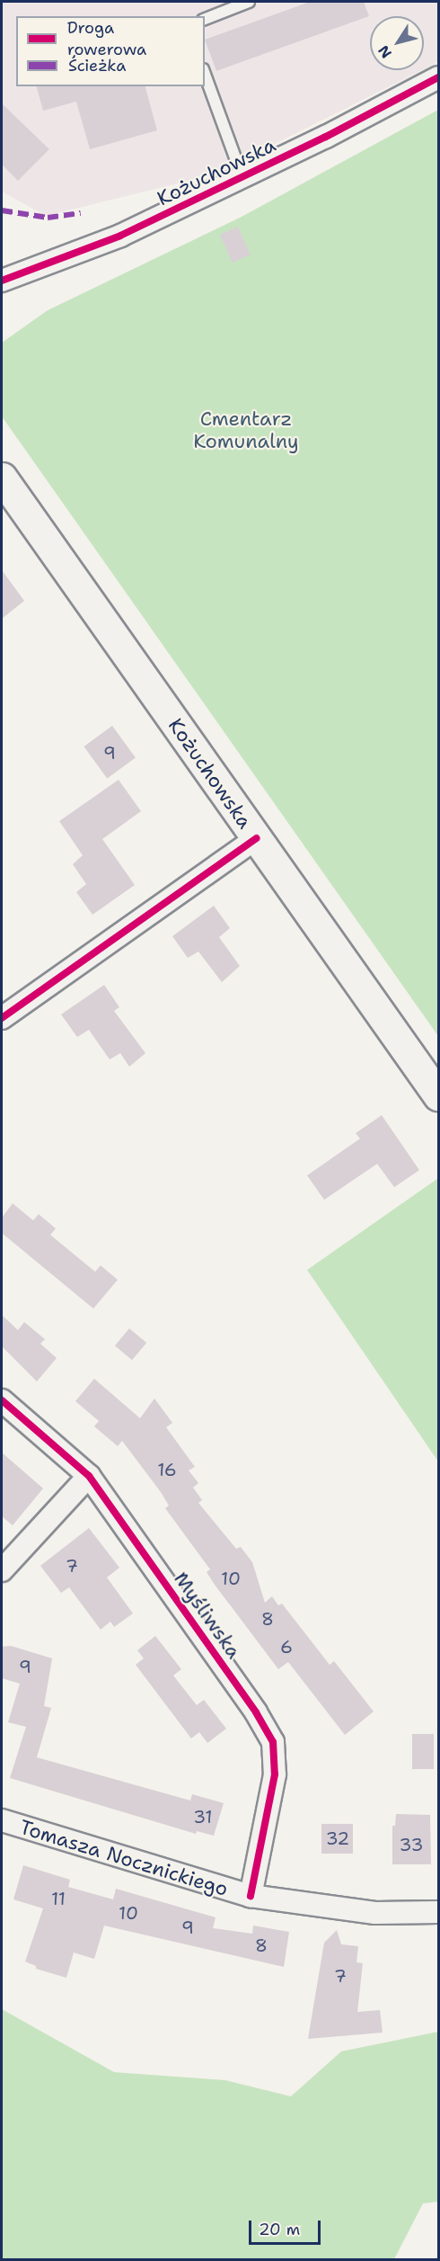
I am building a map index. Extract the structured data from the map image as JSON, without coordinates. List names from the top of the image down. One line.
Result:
{"streets":{"main road":["Kożuchowska"],"street":["Myśliwska","Tomasza Nocznickiego"]},"crossings":[["Myśliwska","Tomasza Nocznickiego"]],"parks":["Cmentarz Komunalny"],"house_numbers":["9","16","7","10","8","6","9","31","32","33","11","10","9","8","7"],"legend":["Droga rowerowa","Ścieżka"],"scale_bar":"20 m","north":"bottom left"}
